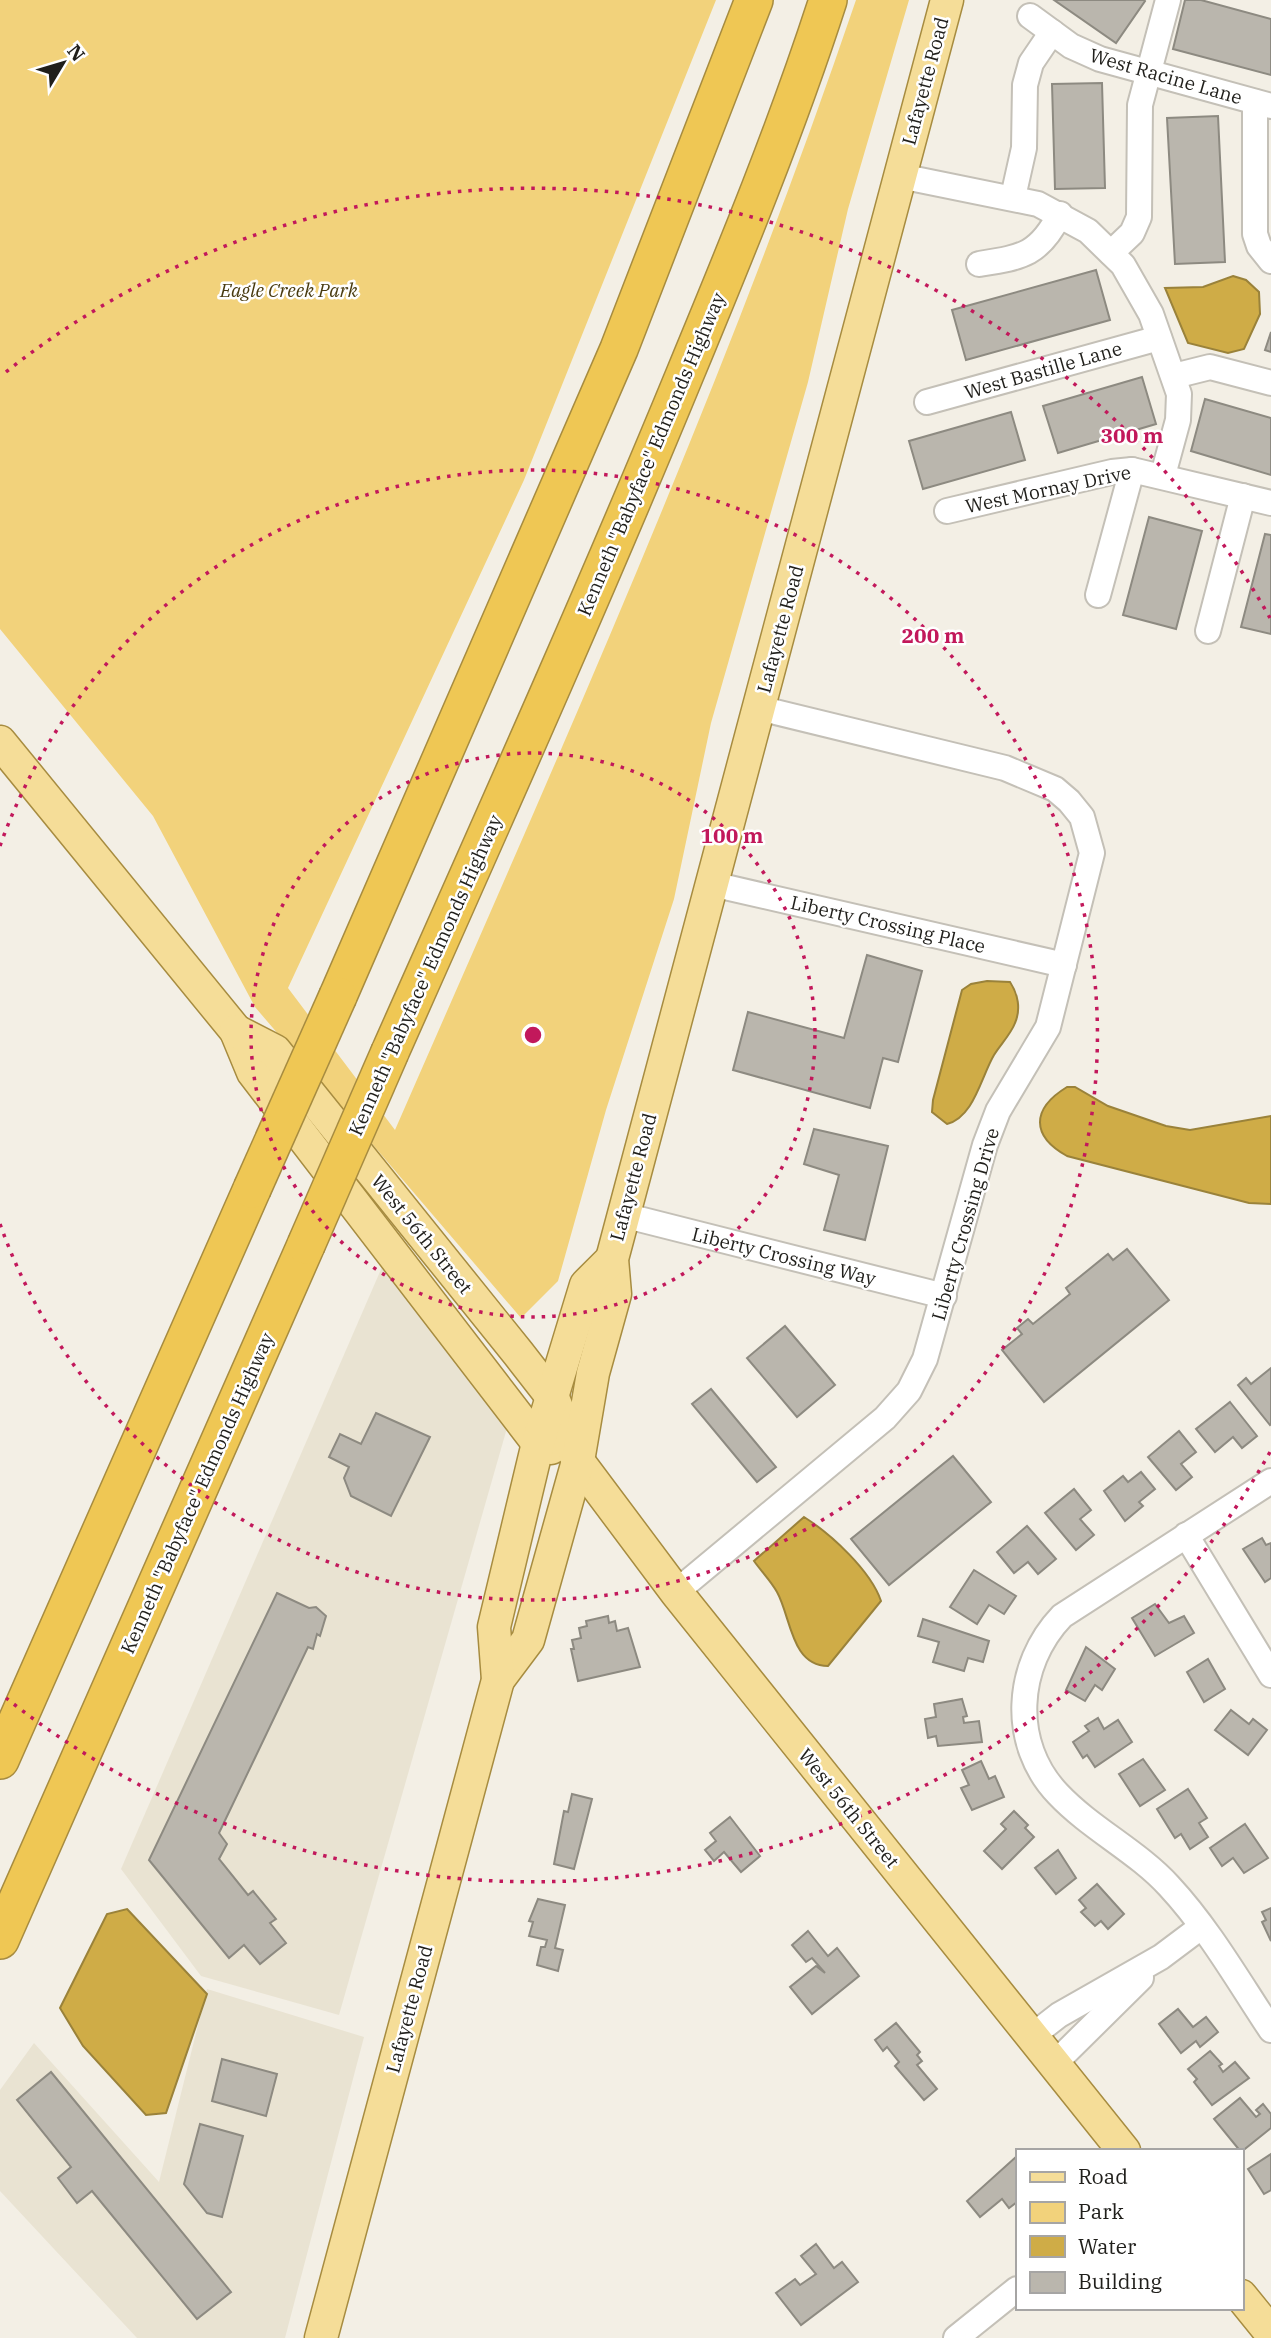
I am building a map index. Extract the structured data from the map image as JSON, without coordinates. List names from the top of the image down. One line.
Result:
{"streets":{"highway":["Kenneth \"Babyface\" Edmonds Highway"],"main road":["Lafayette Road","West 56th Street"],"street":["West Racine Lane","West Bastille Lane","West Mornay Drive","Liberty Crossing Place","Liberty Crossing Drive","Liberty Crossing Way"]},"crossings":[["Lafayette Road","Liberty Crossing Place"],["Lafayette Road","Liberty Crossing Drive"],["Lafayette Road","West 56th Street"],["Lafayette Road","Liberty Crossing Way"],["Liberty Crossing Place","Liberty Crossing Drive"],["Liberty Crossing Drive","West 56th Street"],["Liberty Crossing Drive","Liberty Crossing Way"]],"parks":["Eagle Creek Park"],"legend":["Road","Park","Water","Building"],"north":"top right","rings":["300 m","200 m","100 m"]}
